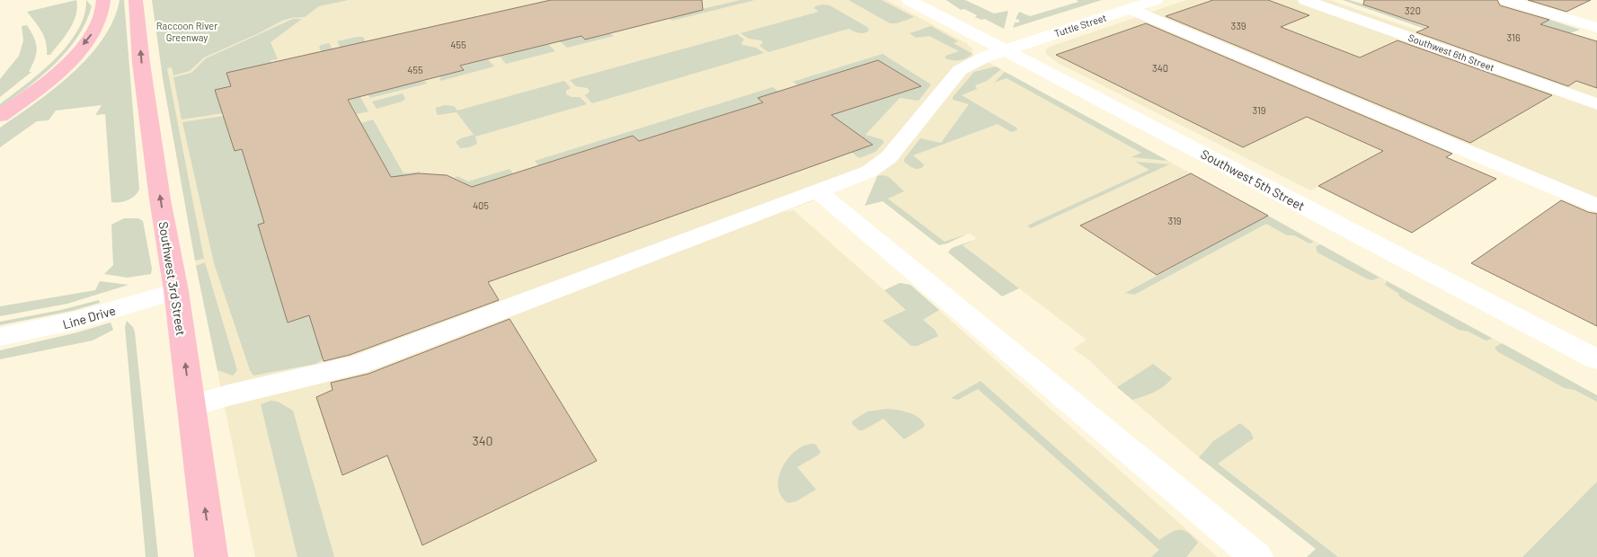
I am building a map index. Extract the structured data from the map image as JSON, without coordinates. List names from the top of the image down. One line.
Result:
{"streets":{"main road":["Southwest 3rd Street"],"street":["Tuttle Street","Southwest 6th Street","Southwest 5th Street","Line Drive"]},"crossings":[["Tuttle Street","Southwest 5th Street"],["Tuttle Street","Southwest 3rd Street"],["Southwest 3rd Street","Line Drive"]],"one_way":["Southwest 3rd Street"],"parks":["Raccoon River Greenway"],"house_numbers":["320","339","316","455","340","455","319","405","319","340"]}
